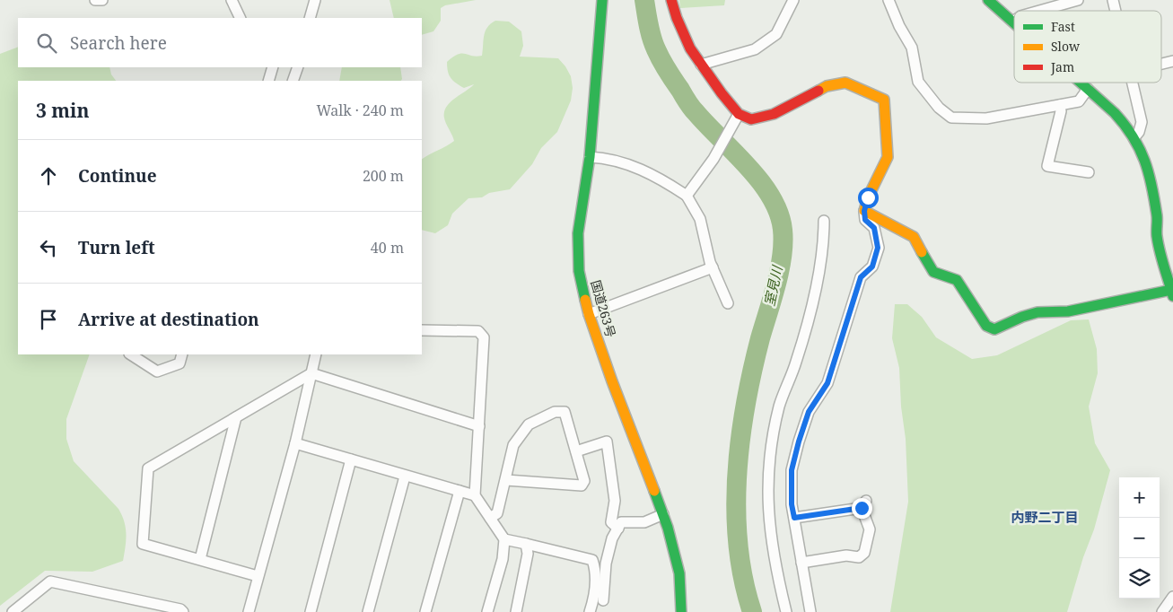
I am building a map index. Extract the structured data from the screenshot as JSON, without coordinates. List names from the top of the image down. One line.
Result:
{"streets":{"main road":["国道263号"]},"districts":["内野二丁目"],"water":["室見川"],"legend":["Fast","Slow","Jam"],"page":{"search":"Search here","heading":["3 min","Walk · 240 m"],"list":[["Continue","200 m"],["Turn left","40 m"],"Arrive at destination"],"map_buttons":["+","−"]}}
